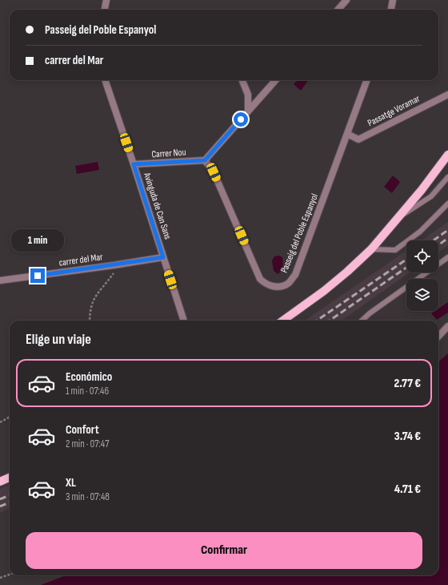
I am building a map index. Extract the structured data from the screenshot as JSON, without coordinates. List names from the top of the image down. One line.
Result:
{"streets":{"street":["Passatge Voramar","Carrer Nou","Avinguda de Can Sans","Passeig del Poble Espanyol","carrer del Mar"]},"crossings":[["Passatge Voramar","Passeig del Poble Espanyol"],["Carrer Nou","Avinguda de Can Sans"],["Carrer Nou","Passeig del Poble Espanyol"],["Avinguda de Can Sans","carrer del Mar"]],"page":{"banner":["Passeig del Poble Espanyol","carrer del Mar"],"bubble":"1 min","heading":"Elige un viaje","list":[{"name":"Económico","note":"1 min · 07:46","value":"2.77 €"},{"name":"Confort","note":"2 min · 07:47","value":"3.74 €"},{"name":"XL","note":"3 min · 07:48","value":"4.71 €"}],"buttons":"Confirmar"}}
